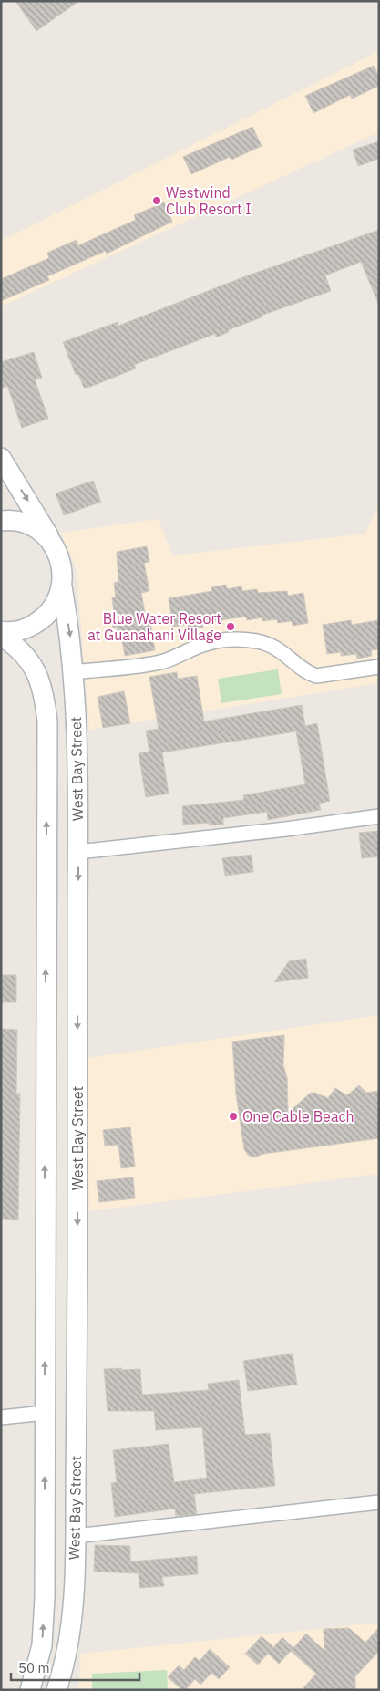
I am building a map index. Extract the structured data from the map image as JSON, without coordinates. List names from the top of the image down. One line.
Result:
{"streets":{"main road":["West Bay Street"]},"places":["Westwind Club Resort I","Blue Water Resort at Guanahani Village","One Cable Beach"],"scale_bar":"50 m"}
